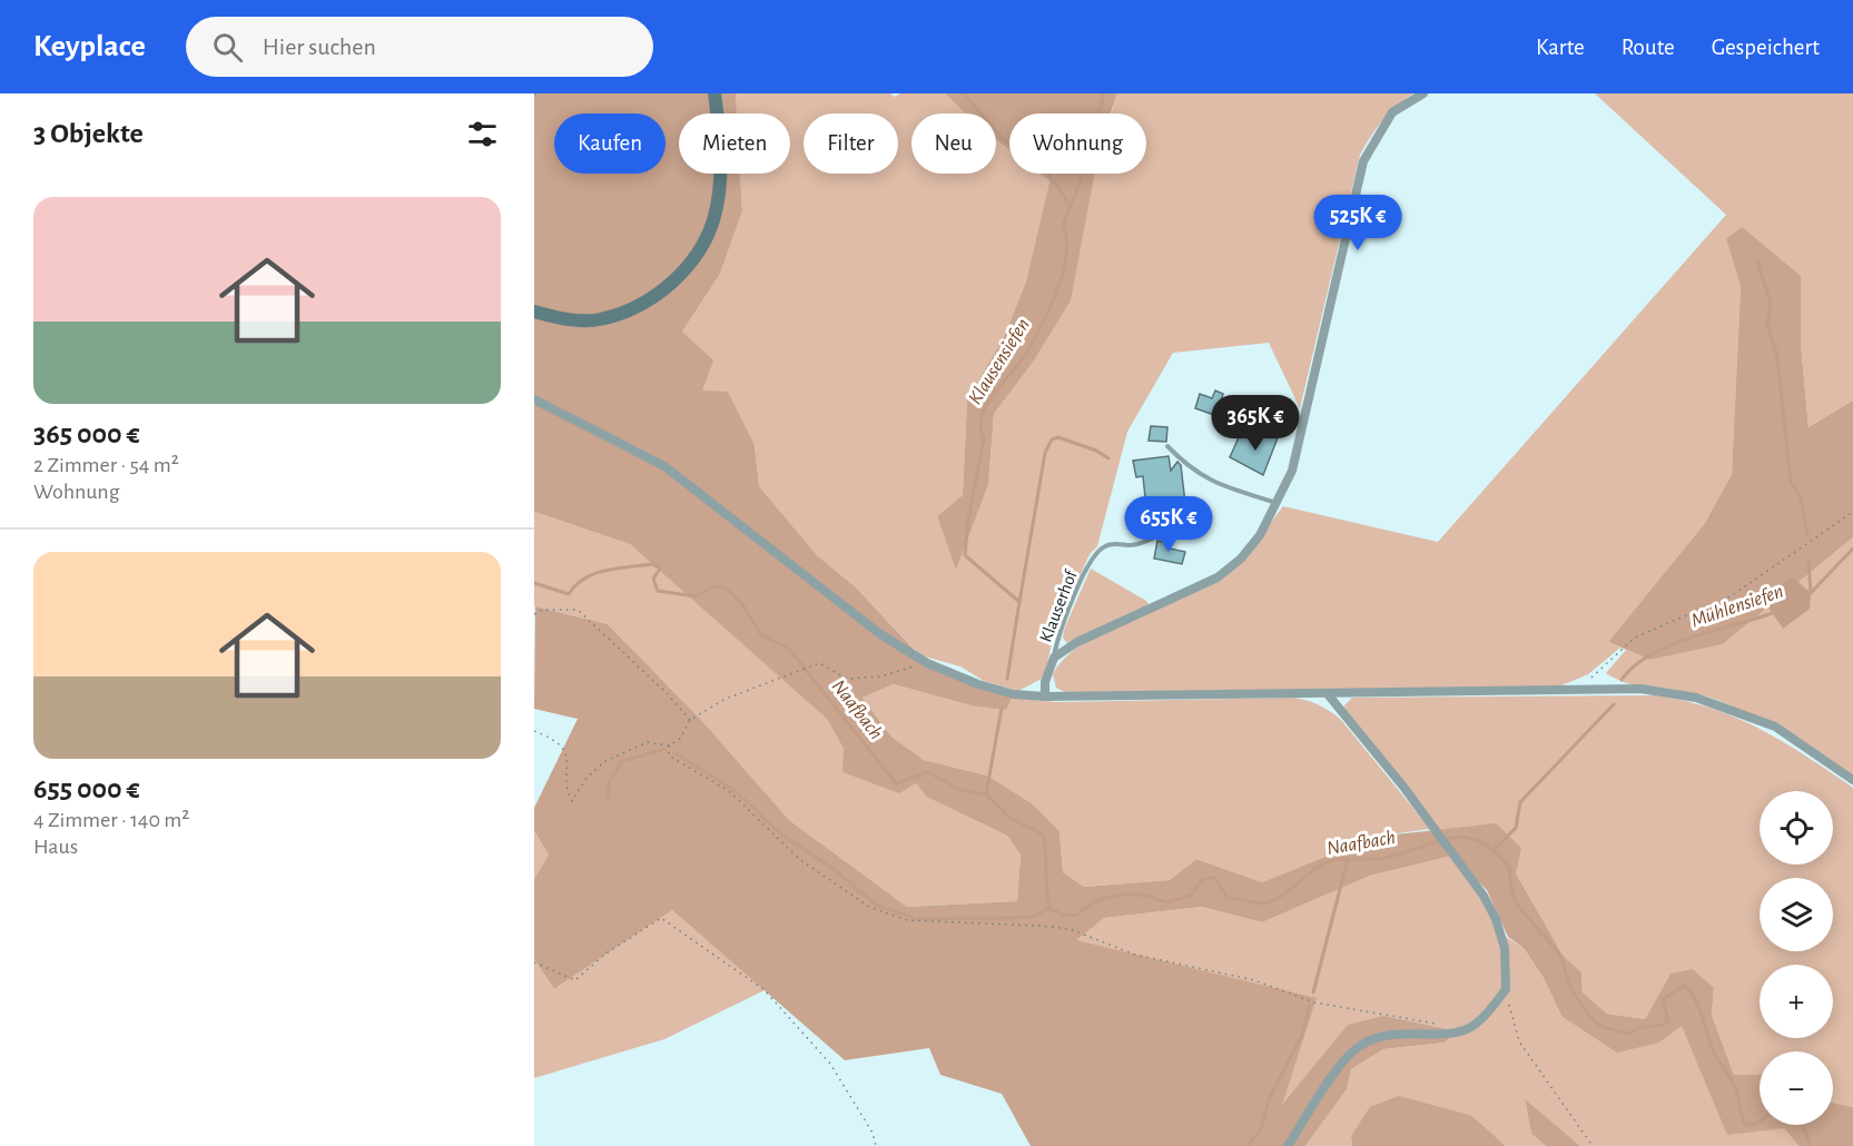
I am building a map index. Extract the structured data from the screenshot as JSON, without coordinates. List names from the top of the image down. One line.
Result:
{"streets":{"lane":["Klauserhof"]},"water":["Klausensiefen","Mühlensiefen","Naafbach"],"page":{"header":"Keyplace","search":"Hier suchen","nav":["Karte","Route","Gespeichert"],"heading":"3 Objekte","chip":["Kaufen","Mieten","Filter","Neu","Wohnung"],"list":[{"name":"365 000 €","note":"2 Zimmer · 54 m² · Wohnung"},{"name":"655 000 €","note":"4 Zimmer · 140 m² · Haus"}],"price":["525K €","365K €","655K €"],"map_buttons":["+","−"]}}
